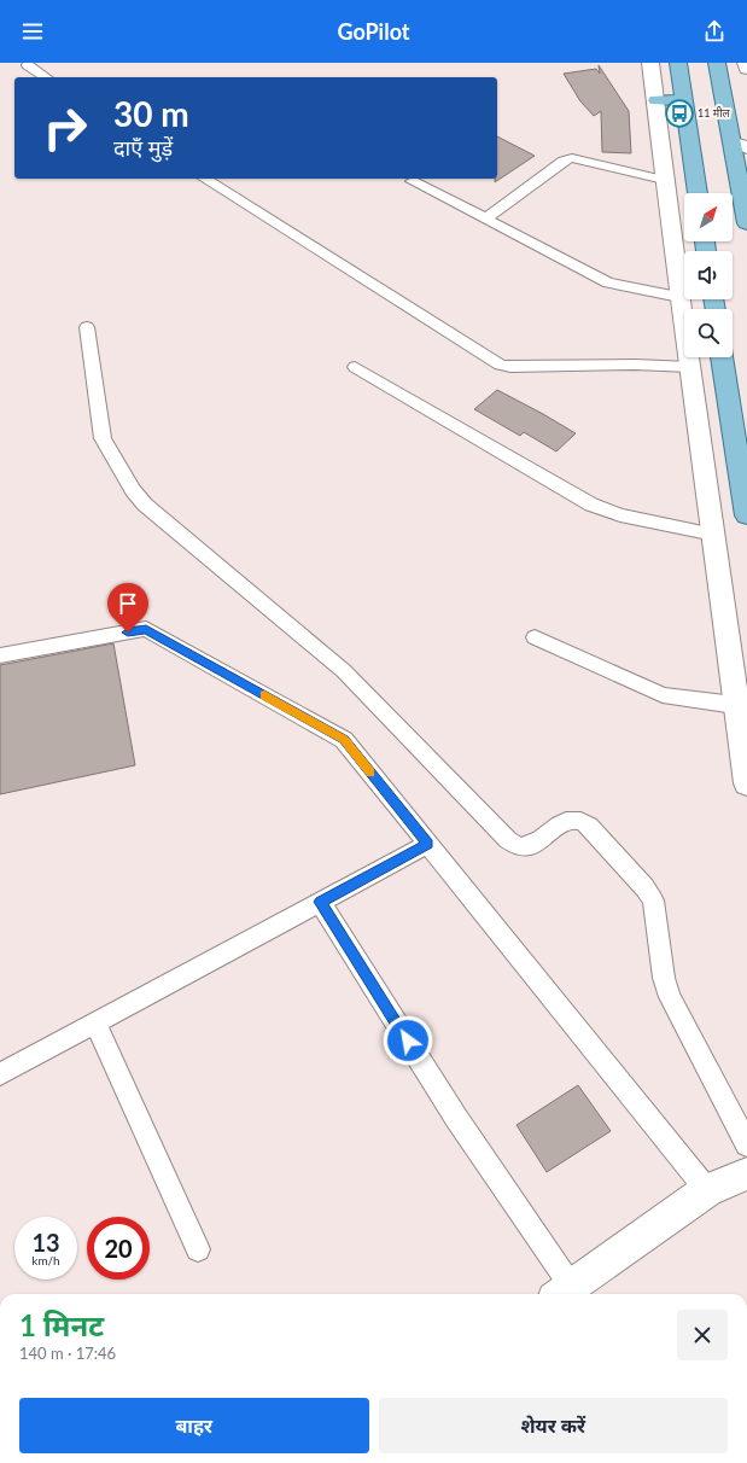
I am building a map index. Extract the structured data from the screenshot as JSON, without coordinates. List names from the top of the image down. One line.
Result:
{"places":{"bus stop":["11 मील"]},"north":"top right","page":{"header":"GoPilot","turn":["30 m","दाएँ मुड़ें"],"speed":"13 km/h","limit":"20","heading":["1 मिनट","140 m · 17:46"],"buttons":["बाहर","शेयर करें"]}}
